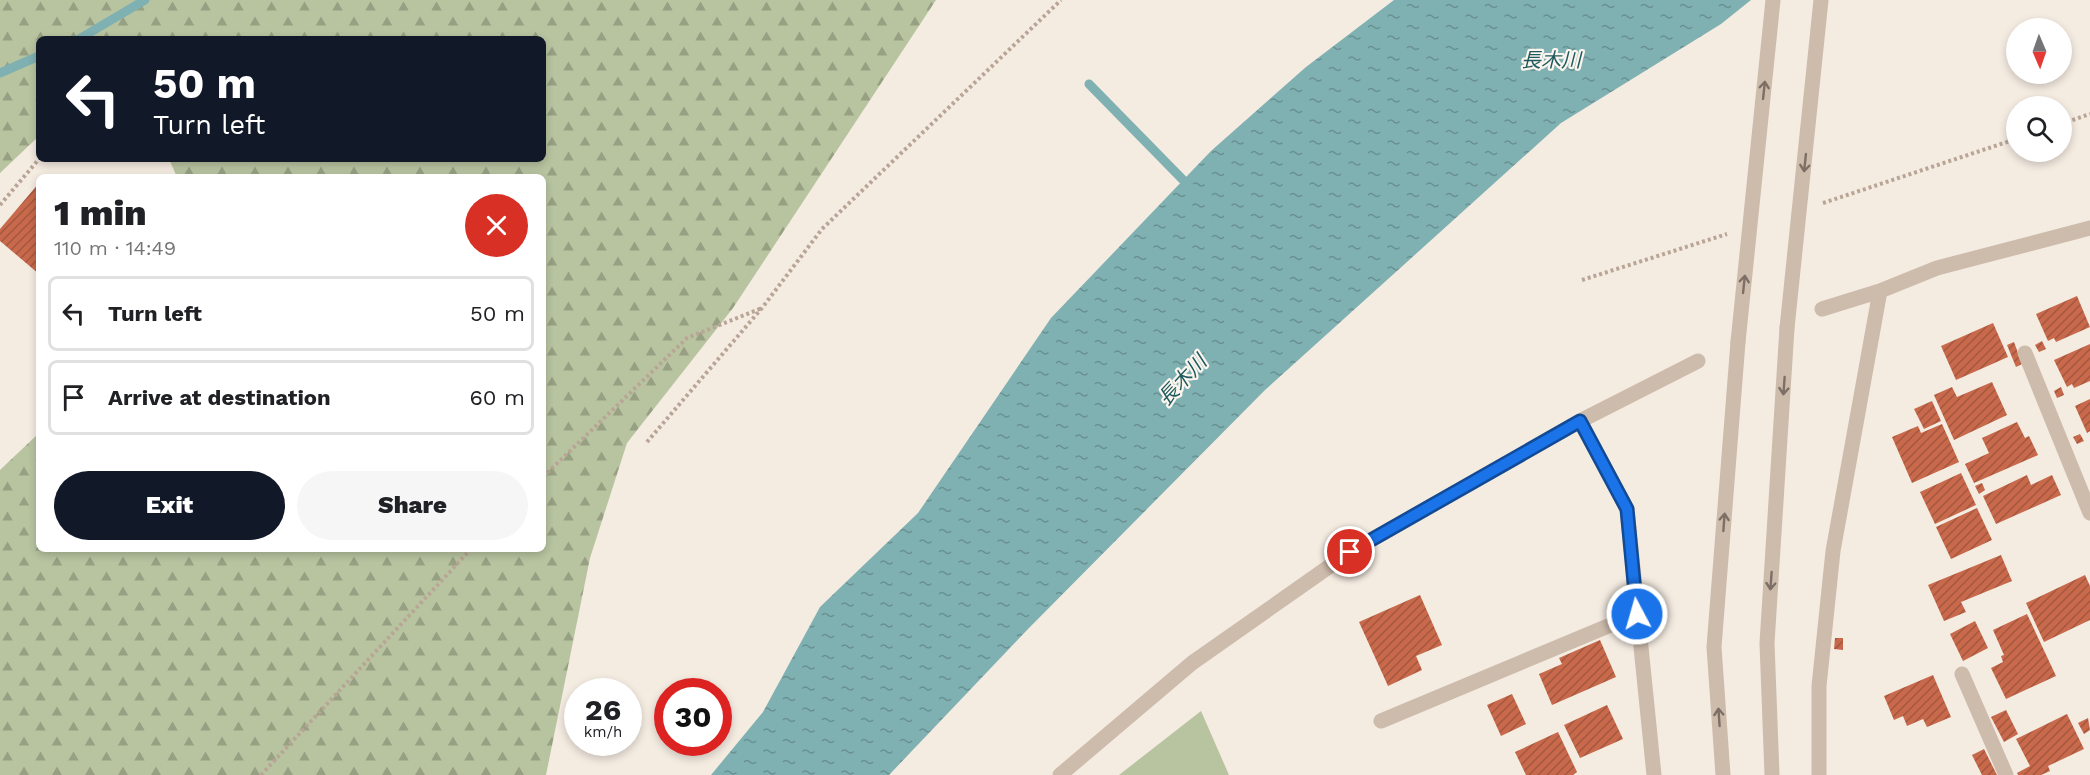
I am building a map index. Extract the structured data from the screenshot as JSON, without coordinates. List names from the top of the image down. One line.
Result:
{"water":["長木川"],"north":"bottom","page":{"turn":["50 m","Turn left"],"heading":["1 min","110 m · 14:49"],"list":[{"name":"Turn left","value":"50 m"},{"name":"Arrive at destination","value":"60 m"}],"buttons":["Exit","Share"],"speed":"26 km/h","limit":"30"}}
